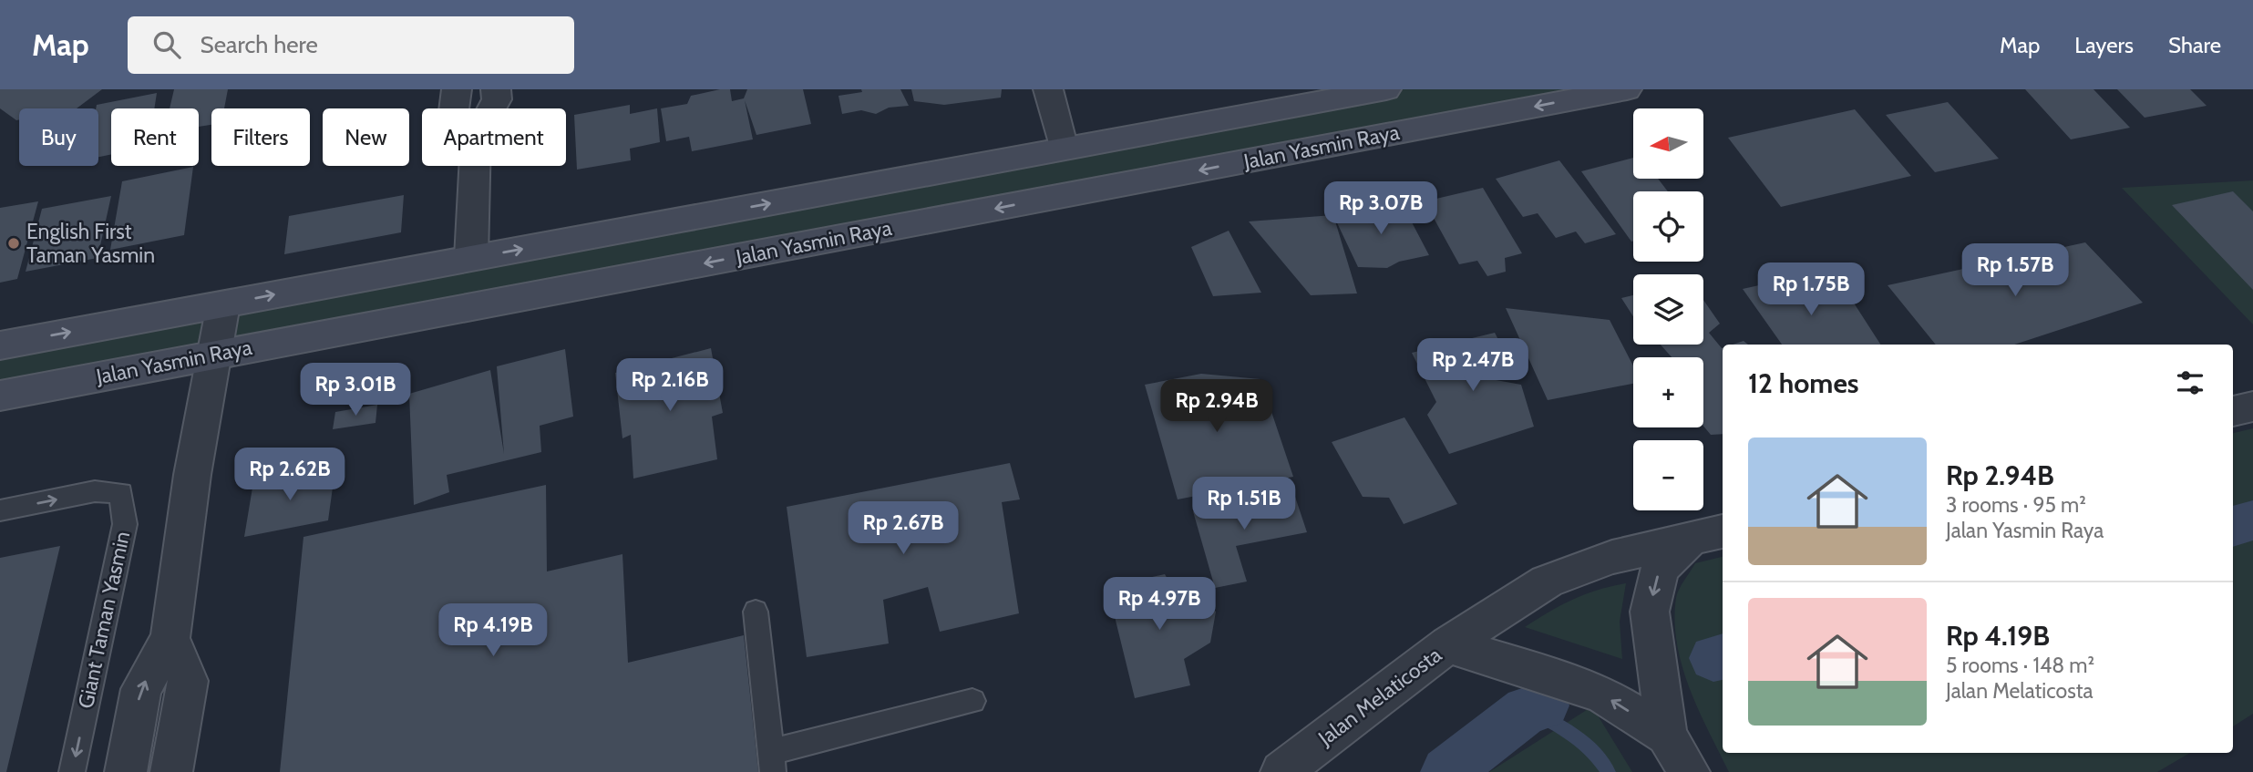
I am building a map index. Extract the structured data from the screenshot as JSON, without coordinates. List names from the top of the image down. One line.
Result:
{"streets":{"street":["Jalan Yasmin Raya","Jalan Melaticosta"],"lane":["Giant Taman Yasmin"]},"places":["English First Taman Yasmin"],"north":"left","page":{"header":"Map","search":"Search here","nav":["Map","Layers","Share"],"map_buttons":["+","−"],"chip":["Buy","Rent","Filters","New","Apartment"],"price":["Rp 3.07B","Rp 1.57B","Rp 1.75B","Rp 2.47B","Rp 2.16B","Rp 3.01B","Rp 2.94B","Rp 2.62B","Rp 1.51B","Rp 2.67B","Rp 4.97B","Rp 4.19B"],"heading":"12 homes","list":[{"name":"Rp 2.94B","note":"3 rooms · 95 m² · Jalan Yasmin Raya"},{"name":"Rp 4.19B","note":"5 rooms · 148 m² · Jalan Melaticosta"}]}}
